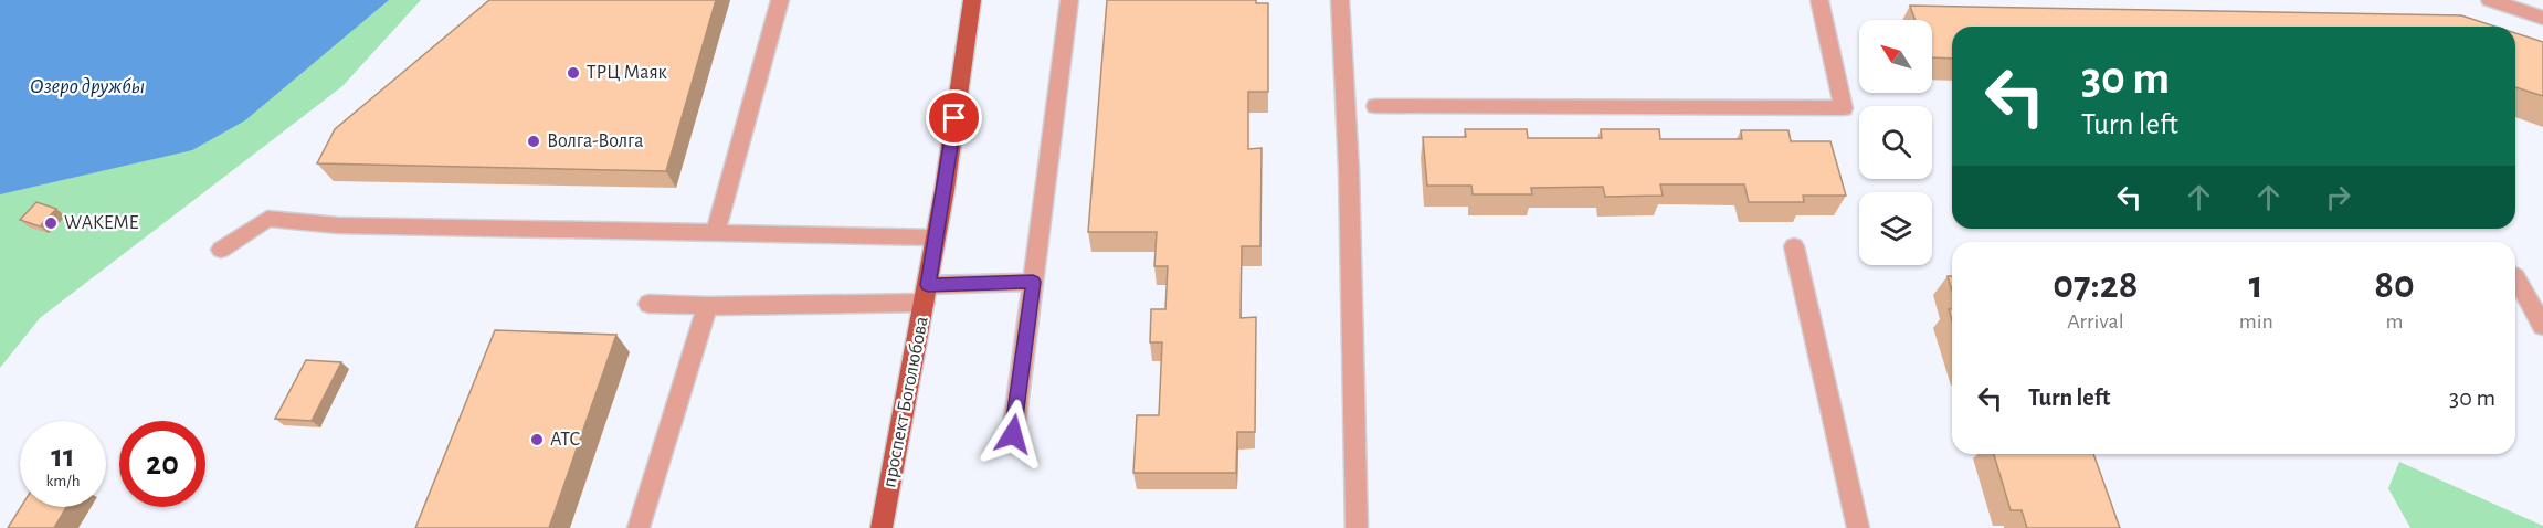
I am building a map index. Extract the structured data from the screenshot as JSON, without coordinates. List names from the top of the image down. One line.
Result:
{"streets":{"main road":["проспект Боголюбова"]},"water":["Озеро дружбы"],"places":["ТРЦ Маяк","Волга-Волга","WAKEME","АТС"],"north":"top left","page":{"turn":["30 m","Turn left"],"eta":["07:28","Arrival","1","min","80","m"],"list":[{"name":"Turn left","value":"30 m"}],"speed":"11 km/h","limit":"20"}}
